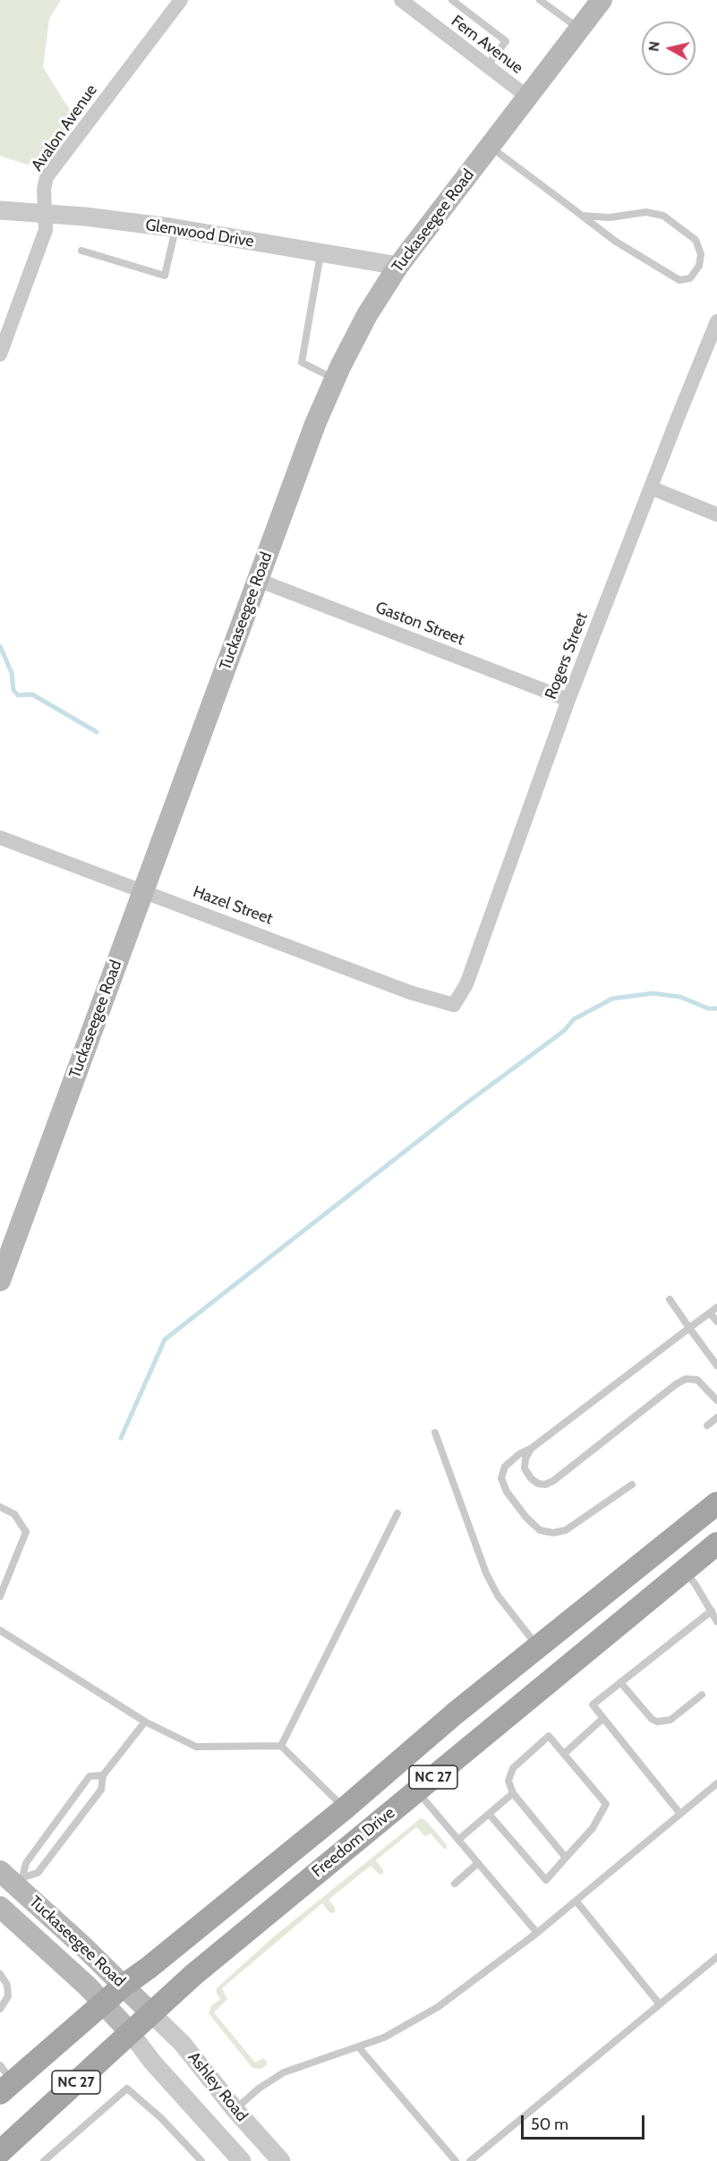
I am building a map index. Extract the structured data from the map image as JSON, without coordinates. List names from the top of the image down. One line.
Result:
{"streets":{"main road":["Tuckaseegee Road","NC 27","Freedom Drive"],"street":["Fern Avenue","Avalon Avenue","Glenwood Drive","Gaston Street","Rogers Street","Hazel Street","Ashley Road"]},"crossings":[["Fern Avenue","Tuckaseegee Road"],["Avalon Avenue","Glenwood Drive"],["Tuckaseegee Road","Glenwood Drive"],["Tuckaseegee Road","Gaston Street"],["Tuckaseegee Road","Hazel Street"],["Tuckaseegee Road","Freedom Drive"],["Tuckaseegee Road","Ashley Road"],["Gaston Street","Rogers Street"],["Rogers Street","Hazel Street"],["Freedom Drive","Ashley Road"]],"scale_bar":"50 m","north":"left"}
